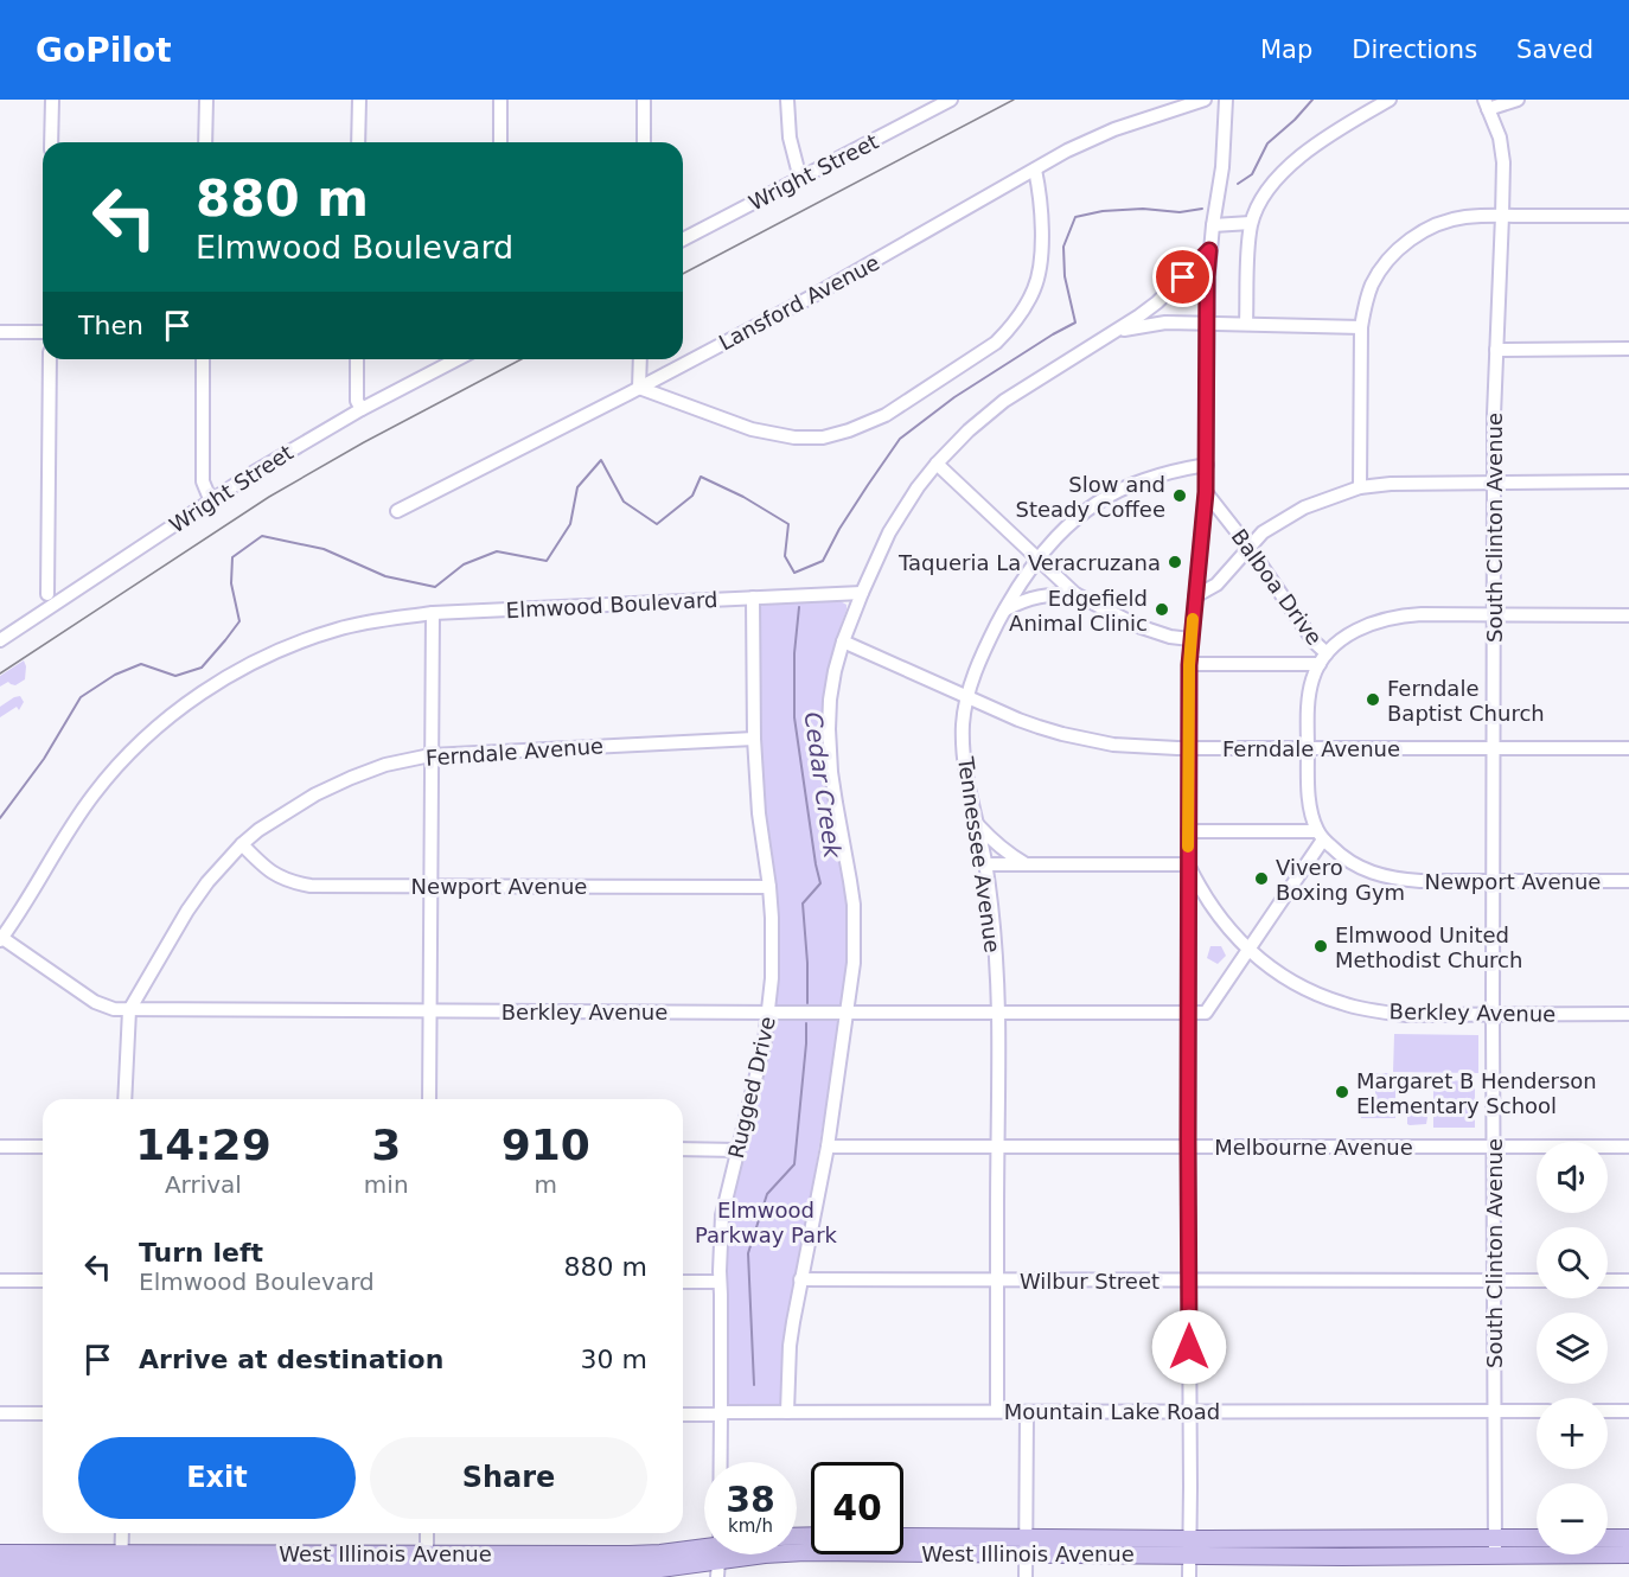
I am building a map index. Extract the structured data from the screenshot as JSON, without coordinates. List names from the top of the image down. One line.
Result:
{"streets":{"main road":["West Illinois Avenue"],"street":["Wright Street","Lansford Avenue","South Clinton Avenue","Balboa Drive","Elmwood Boulevard","Ferndale Avenue","Tennessee Avenue","Newport Avenue","Berkley Avenue","Rugged Drive","Melbourne Avenue","Wilbur Street","Mountain Lake Road"]},"crossings":[["South Clinton Avenue","Ferndale Avenue"],["South Clinton Avenue","Newport Avenue"],["South Clinton Avenue","Berkley Avenue"],["South Clinton Avenue","Melbourne Avenue"],["South Clinton Avenue","Wilbur Street"],["South Clinton Avenue","Mountain Lake Road"],["South Clinton Avenue","West Illinois Avenue"],["Balboa Drive","Ferndale Avenue"],["Balboa Drive","Newport Avenue"],["Elmwood Boulevard","Berkley Avenue"],["Elmwood Boulevard","Rugged Drive"],["Ferndale Avenue","Tennessee Avenue"],["Ferndale Avenue","Newport Avenue"],["Ferndale Avenue","Berkley Avenue"],["Ferndale Avenue","Rugged Drive"],["Tennessee Avenue","Berkley Avenue"],["Tennessee Avenue","Melbourne Avenue"],["Tennessee Avenue","Wilbur Street"],["Tennessee Avenue","Mountain Lake Road"],["Newport Avenue","Rugged Drive"],["Berkley Avenue","Rugged Drive"],["Rugged Drive","Mountain Lake Road"],["Rugged Drive","West Illinois Avenue"]],"water":["Cedar Creek"],"parks":["Elmwood Parkway Park"],"places":["Slow and Steady Coffee","Taqueria La Veracruzana","Edgefield Animal Clinic","Ferndale Baptist Church","Vivero Boxing Gym","Elmwood United Methodist Church","Margaret B Henderson Elementary School"],"page":{"header":"GoPilot","nav":["Map","Directions","Saved"],"turn":["880 m","Elmwood Boulevard"],"then":"Then","eta":["14:29","Arrival","3","min","910","m"],"map_buttons":["+","−"],"list":[{"name":"Turn left","note":"Elmwood Boulevard","value":"880 m"},{"name":"Arrive at destination","value":"30 m"}],"buttons":["Exit","Share"],"speed":"38 km/h","limit":"40"}}
